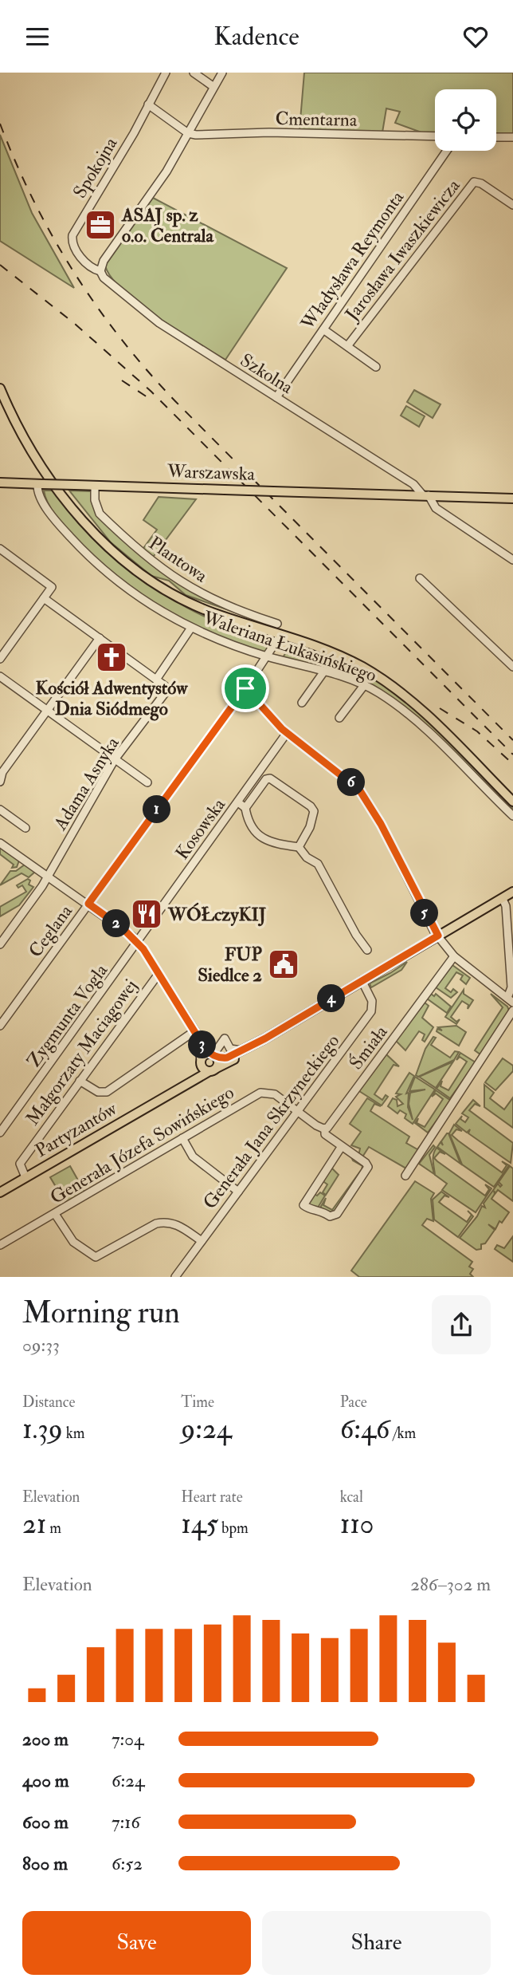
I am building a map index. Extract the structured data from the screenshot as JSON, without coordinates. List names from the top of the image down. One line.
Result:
{"streets":{"main road":["Warszawska","Partyzantów"],"street":["Cmentarna","Spokojna","Jarosława Iwaszkiewicza","Władysława Reymonta","Szkolna","Plantowa","Waleriana Łukasińskiego","Adama Asnyka","Kosowska","Ceglana","Zygmunta Vogla","Śmiała","Małgorzaty Maciągowej","Generała Jana Skrzyneckiego","Generała Józefa Sowińskiego"]},"crossings":[["Spokojna","Szkolna"],["Jarosława Iwaszkiewicza","Władysława Reymonta"],["Władysława Reymonta","Szkolna"],["Szkolna","Warszawska"],["Warszawska","Plantowa"],["Warszawska","Waleriana Łukasińskiego"],["Waleriana Łukasińskiego","Ceglana"],["Kosowska","Zygmunta Vogla"],["Małgorzaty Maciągowej","Partyzantów"],["Generała Jana Skrzyneckiego","Partyzantów"],["Generała Jana Skrzyneckiego","Generała Józefa Sowińskiego"]],"places":{"office":["ASAJ sp. z o.o. Centrala"],"church":["Kościół Adwentystów Dnia Siódmego"],"restaurant":["WÓŁczyKIJ"],"public building":["FUP Siedlce 2"]},"page":{"header":"Kadence","pins":["6","1","5","2","4","3"],"heading":["Morning run","09:33"],"stats":[["Distance","1.39 km"],["Time","9:24"],["Pace","6:46 /km"],["Elevation","21 m"],["Heart rate","145 bpm"],["kcal","110"]],"chart":["Elevation","286–302 m"],"list":[{"name":"200 m","note":"7:04"},{"name":"400 m","note":"6:24"},{"name":"600 m","note":"7:16"},{"name":"800 m","note":"6:52"}],"buttons":["Save","Share"]}}
